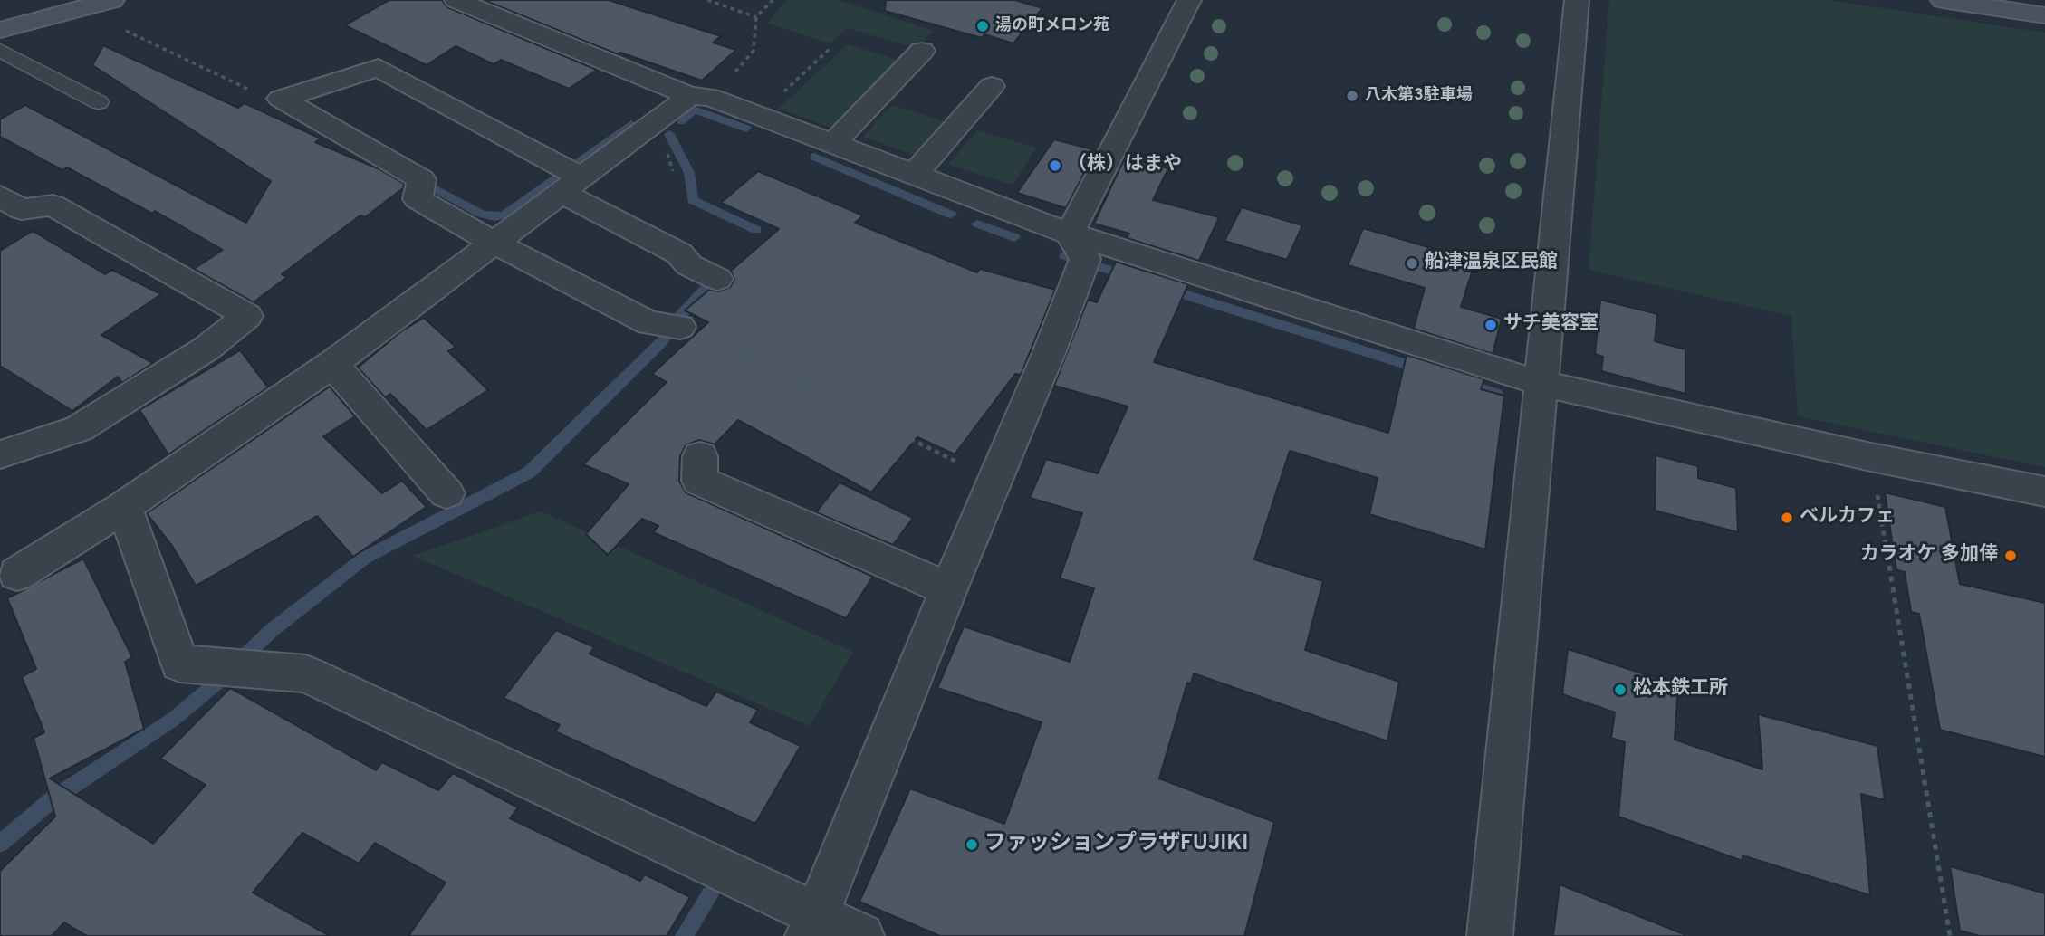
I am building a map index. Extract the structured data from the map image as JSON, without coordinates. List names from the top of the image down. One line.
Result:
{"places":["湯の町メロン苑","八木第3駐車場","（株）はまや","船津温泉区民館","サチ美容室","ベルカフェ","カラオケ 多加倖","松本鉄工所","ファッションプラザFUJIKI"]}
